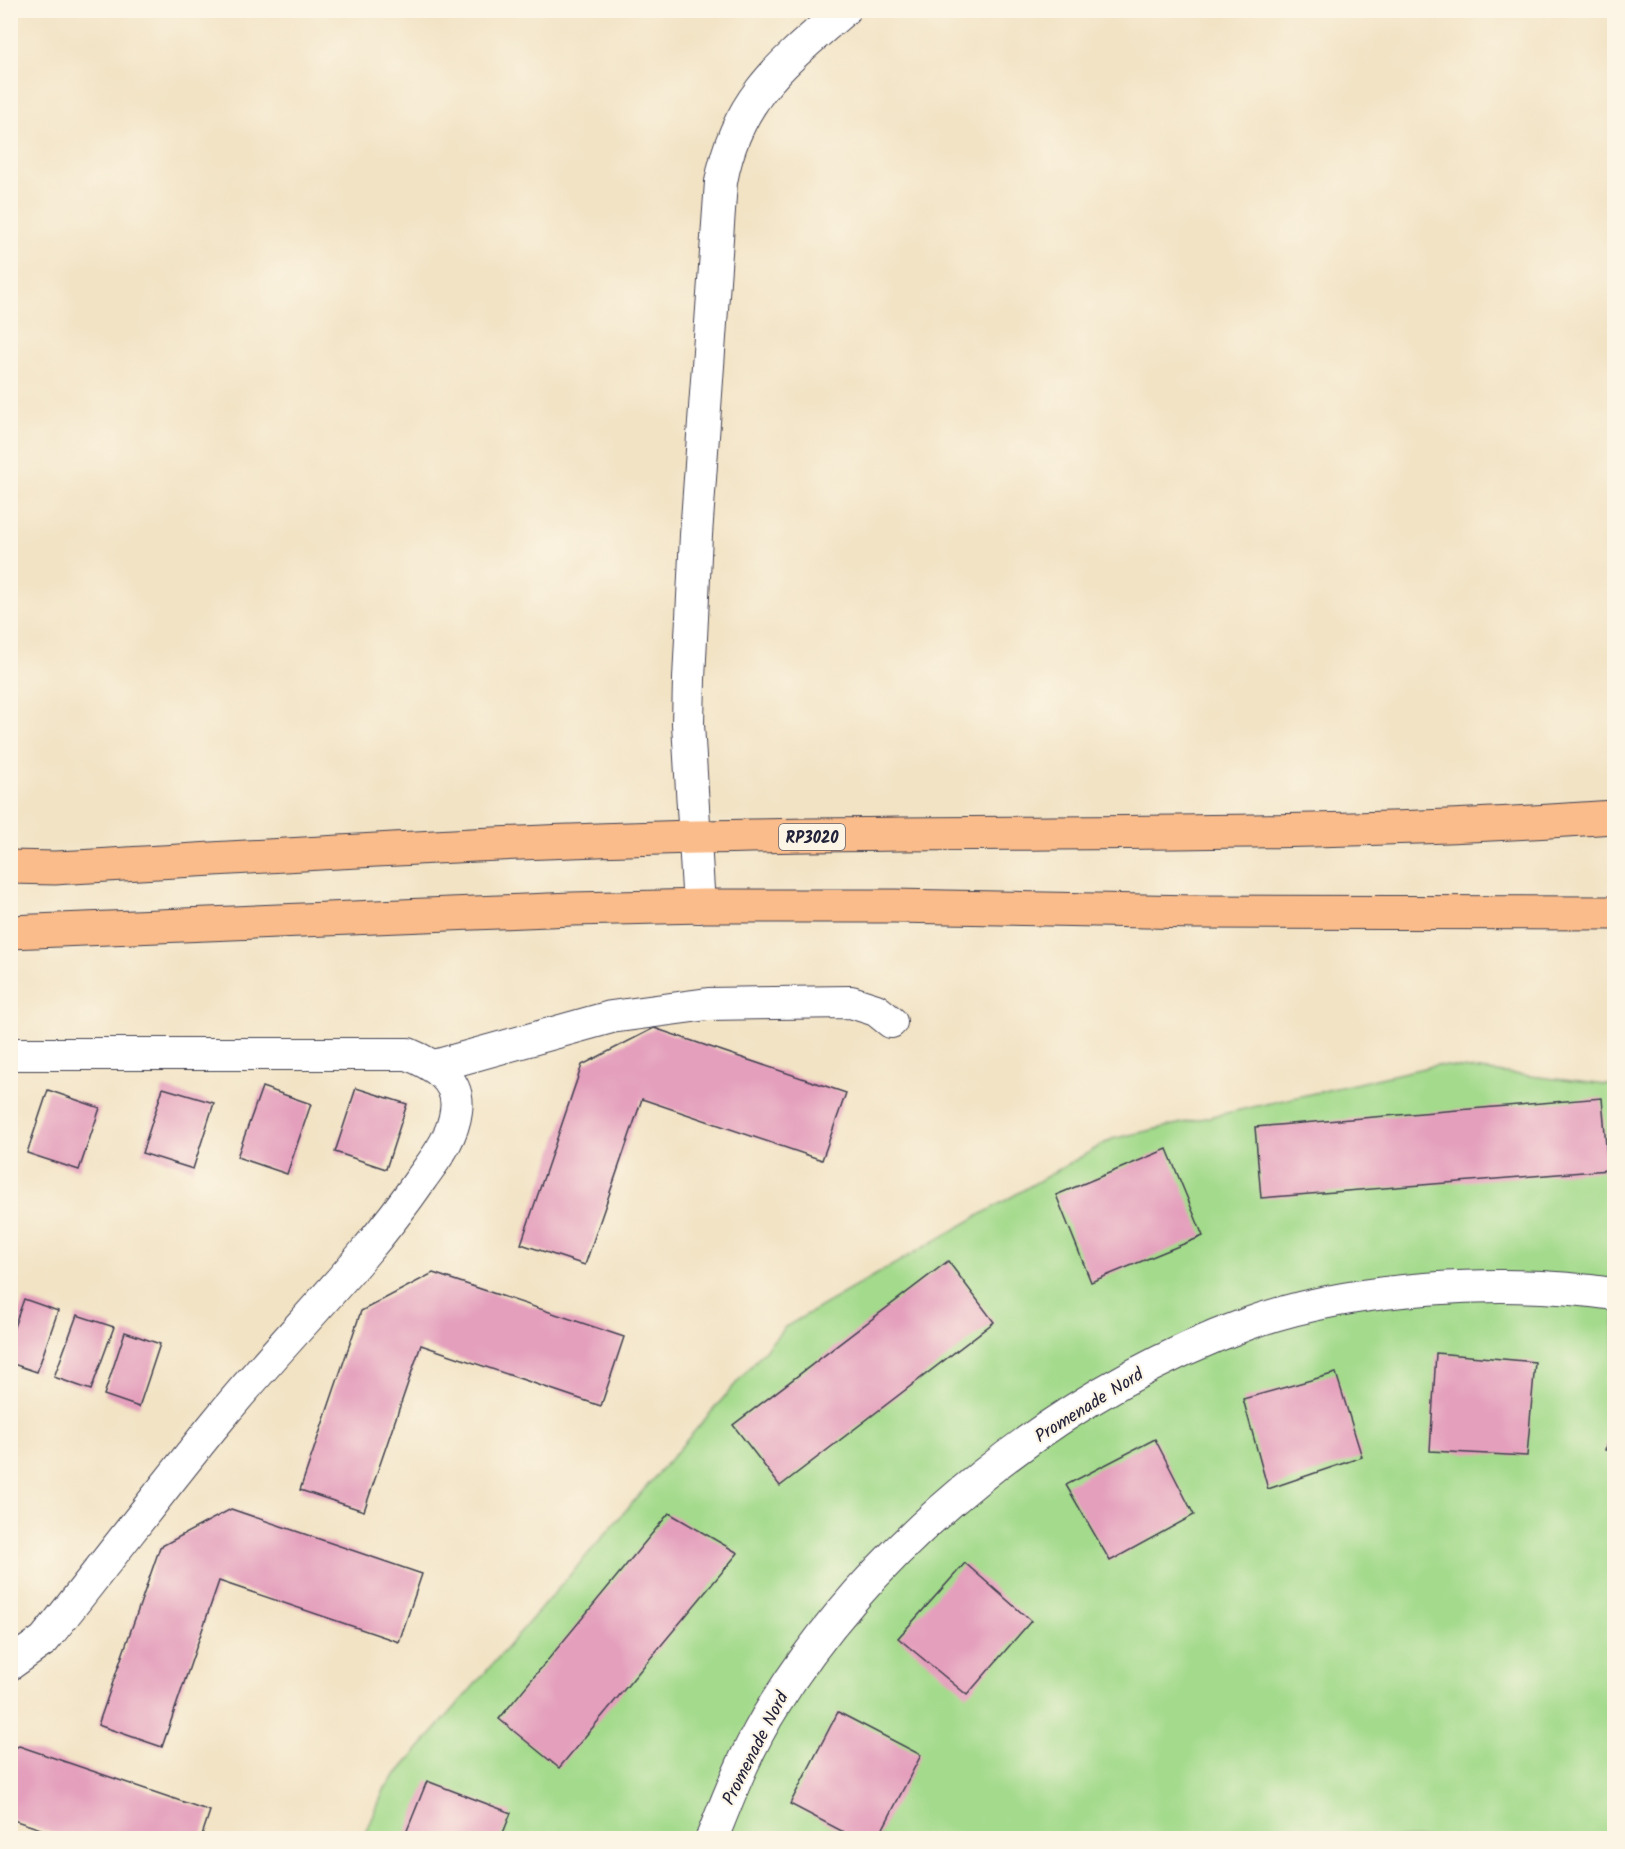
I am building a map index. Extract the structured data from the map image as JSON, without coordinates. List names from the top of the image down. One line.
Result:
{"streets":{"highway":["RP3020"],"street":["Promenade Nord"]}}
